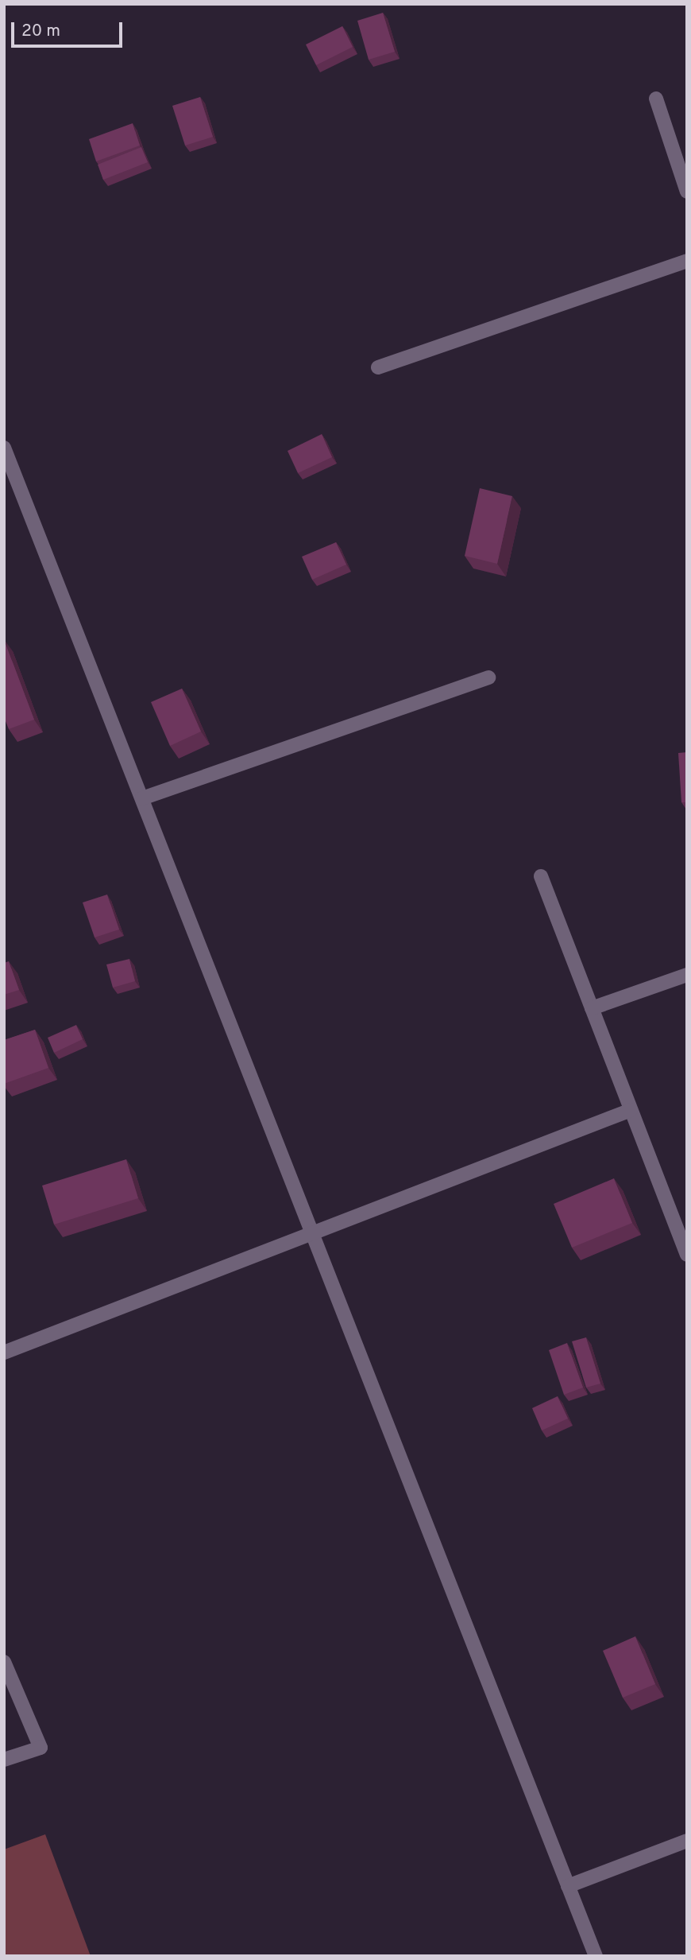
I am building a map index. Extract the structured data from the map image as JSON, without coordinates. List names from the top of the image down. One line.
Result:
{"scale_bar":"20 m"}
